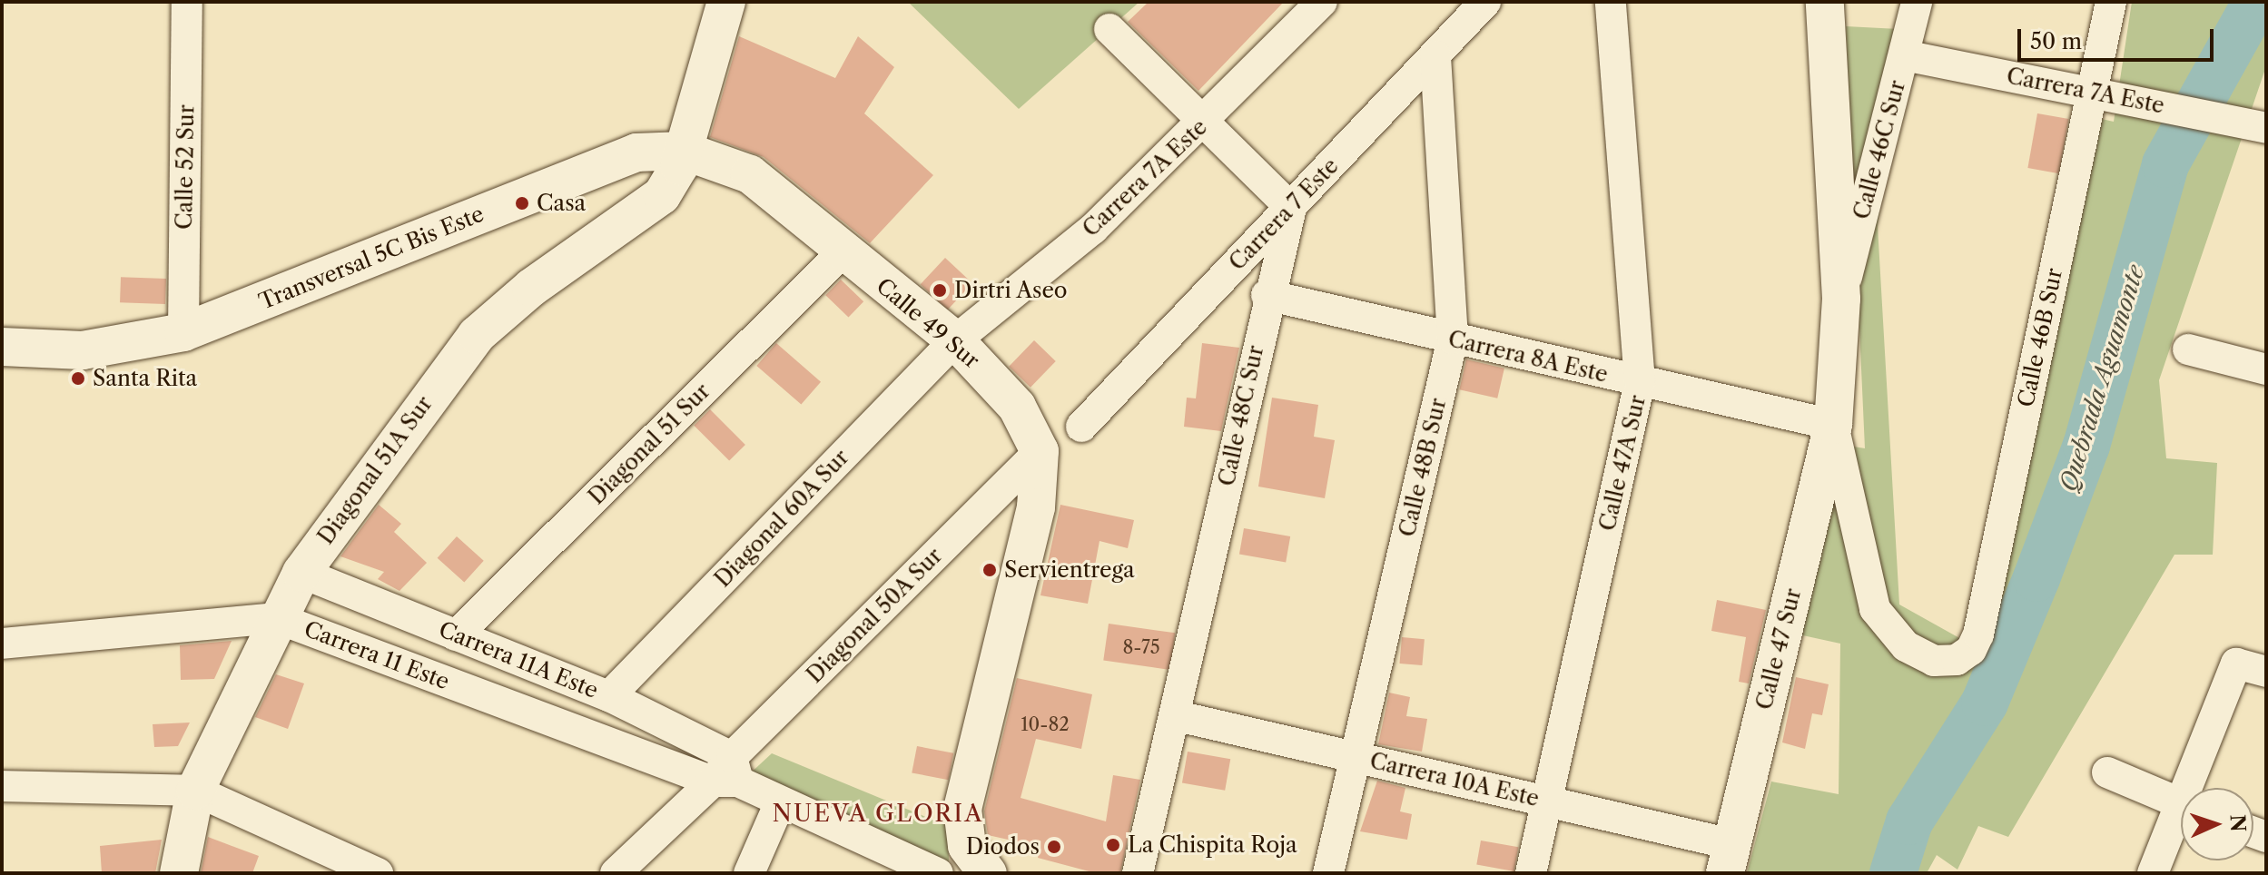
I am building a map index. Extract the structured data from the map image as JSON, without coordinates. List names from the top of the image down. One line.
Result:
{"streets":{"street":["Carrera 7A Este","Calle 46C Sur","Calle 52 Sur","Carrera 7 Este","Transversal 5C Bis Este","Calle 49 Sur","Calle 46B Sur","Carrera 8A Este","Calle 48C Sur","Diagonal 51 Sur","Calle 47A Sur","Calle 48B Sur","Diagonal 51A Sur","Diagonal 60A Sur","Diagonal 50A Sur","Calle 47 Sur","Carrera 11 Este","Carrera 11A Este","Carrera 10A Este"]},"crossings":[["Carrera 7A Este","Calle 46C Sur"],["Carrera 7A Este","Calle 49 Sur"],["Carrera 7A Este","Calle 46B Sur"],["Carrera 7A Este","Diagonal 60A Sur"],["Calle 46C Sur","Calle 47 Sur"],["Calle 52 Sur","Transversal 5C Bis Este"],["Carrera 7 Este","Calle 48C Sur"],["Carrera 7 Este","Calle 48B Sur"],["Transversal 5C Bis Este","Calle 49 Sur"],["Transversal 5C Bis Este","Diagonal 51A Sur"],["Calle 49 Sur","Diagonal 51 Sur"],["Calle 49 Sur","Diagonal 51A Sur"],["Calle 49 Sur","Diagonal 60A Sur"],["Calle 49 Sur","Diagonal 50A Sur"],["Calle 46B Sur","Calle 47 Sur"],["Carrera 8A Este","Calle 48C Sur"],["Carrera 8A Este","Calle 47A Sur"],["Carrera 8A Este","Calle 48B Sur"],["Carrera 8A Este","Calle 47 Sur"],["Calle 48C Sur","Carrera 10A Este"],["Diagonal 51 Sur","Carrera 11A Este"],["Calle 47A Sur","Carrera 10A Este"],["Calle 48B Sur","Carrera 10A Este"],["Diagonal 51A Sur","Carrera 11 Este"],["Diagonal 51A Sur","Carrera 11A Este"],["Diagonal 60A Sur","Carrera 11A Este"],["Diagonal 50A Sur","Carrera 11 Este"],["Diagonal 50A Sur","Carrera 11A Este"],["Calle 47 Sur","Carrera 10A Este"],["Carrera 11 Este","Carrera 11A Este"]],"districts":["NUEVA GLORIA"],"water":["Quebrada Aguamonte"],"places":["Casa","Dirtri Aseo","Santa Rita","Servientrega","La Chispita Roja","Diodos"],"house_numbers":["8-75","10-82"],"scale_bar":"50 m","north":"right"}
